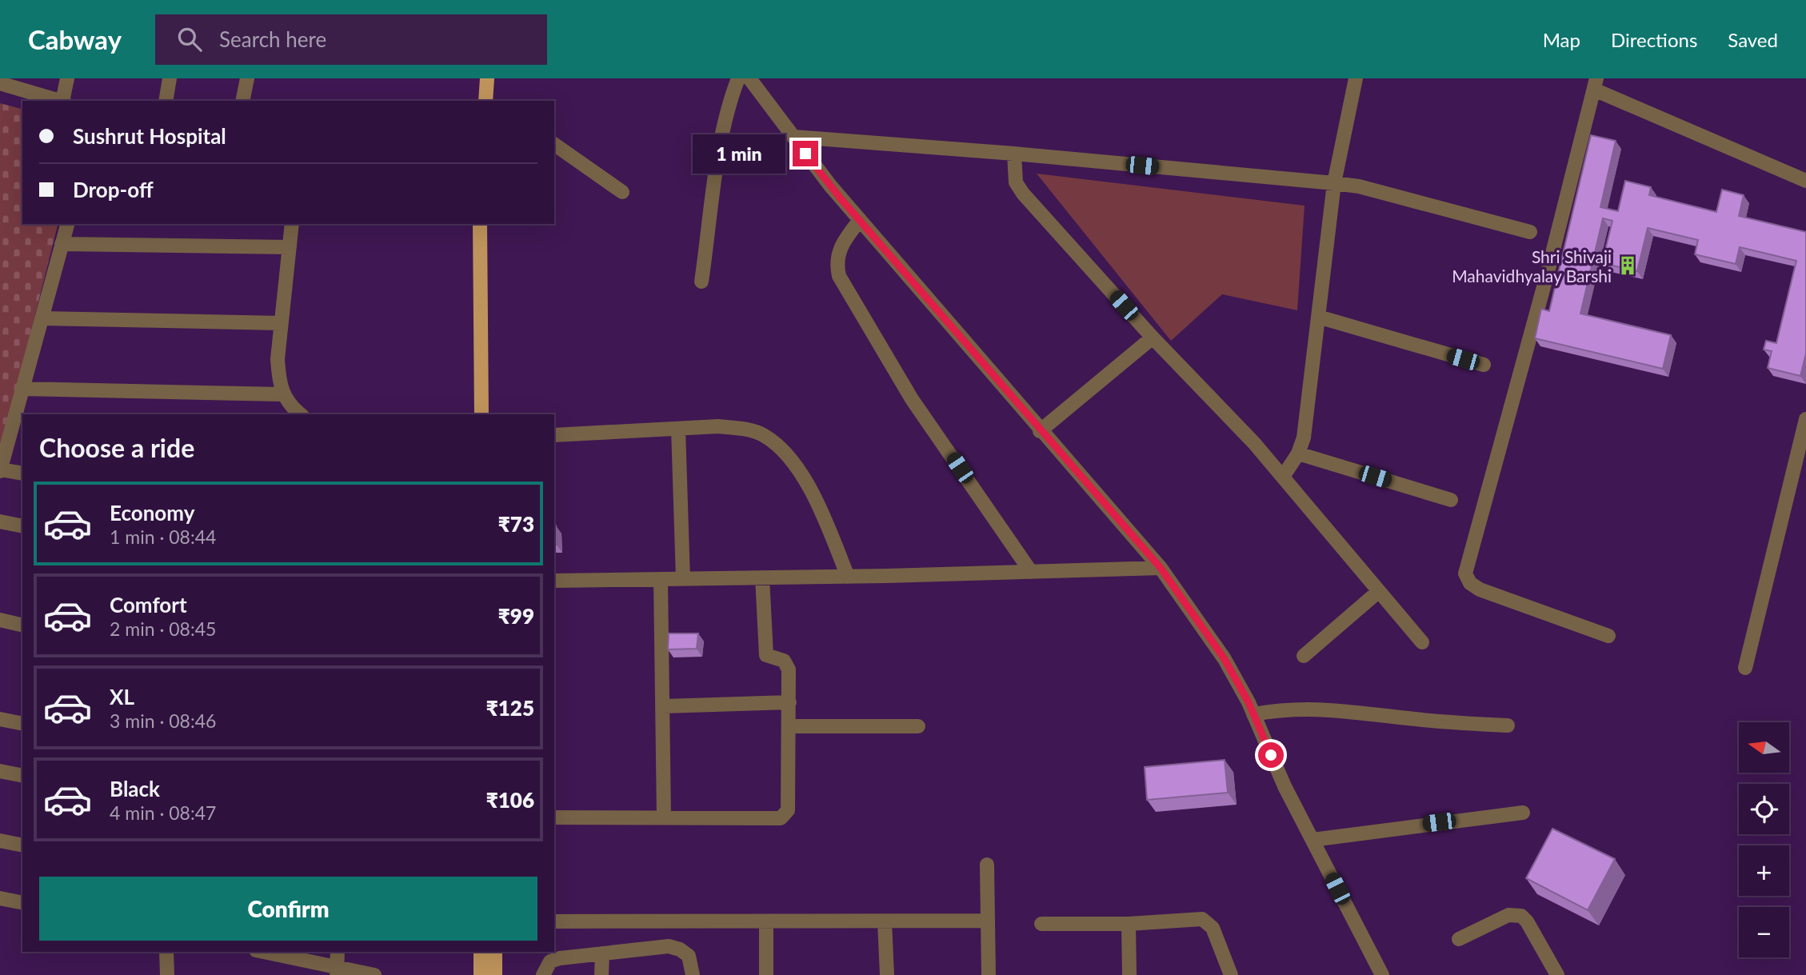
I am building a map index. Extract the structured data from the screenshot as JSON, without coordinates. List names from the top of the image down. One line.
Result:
{"places":{"building":["Shri Shivaji Mahavidhyalay Barshi"]},"north":"left","page":{"header":"Cabway","search":"Search here","nav":["Map","Directions","Saved"],"banner":["Sushrut Hospital","Drop-off"],"bubble":"1 min","heading":"Choose a ride","list":[{"name":"Economy","note":"1 min · 08:44","value":"₹73"},{"name":"Comfort","note":"2 min · 08:45","value":"₹99"},{"name":"XL","note":"3 min · 08:46","value":"₹125"},{"name":"Black","note":"4 min · 08:47","value":"₹106"}],"map_buttons":["+","−"],"buttons":"Confirm"}}
